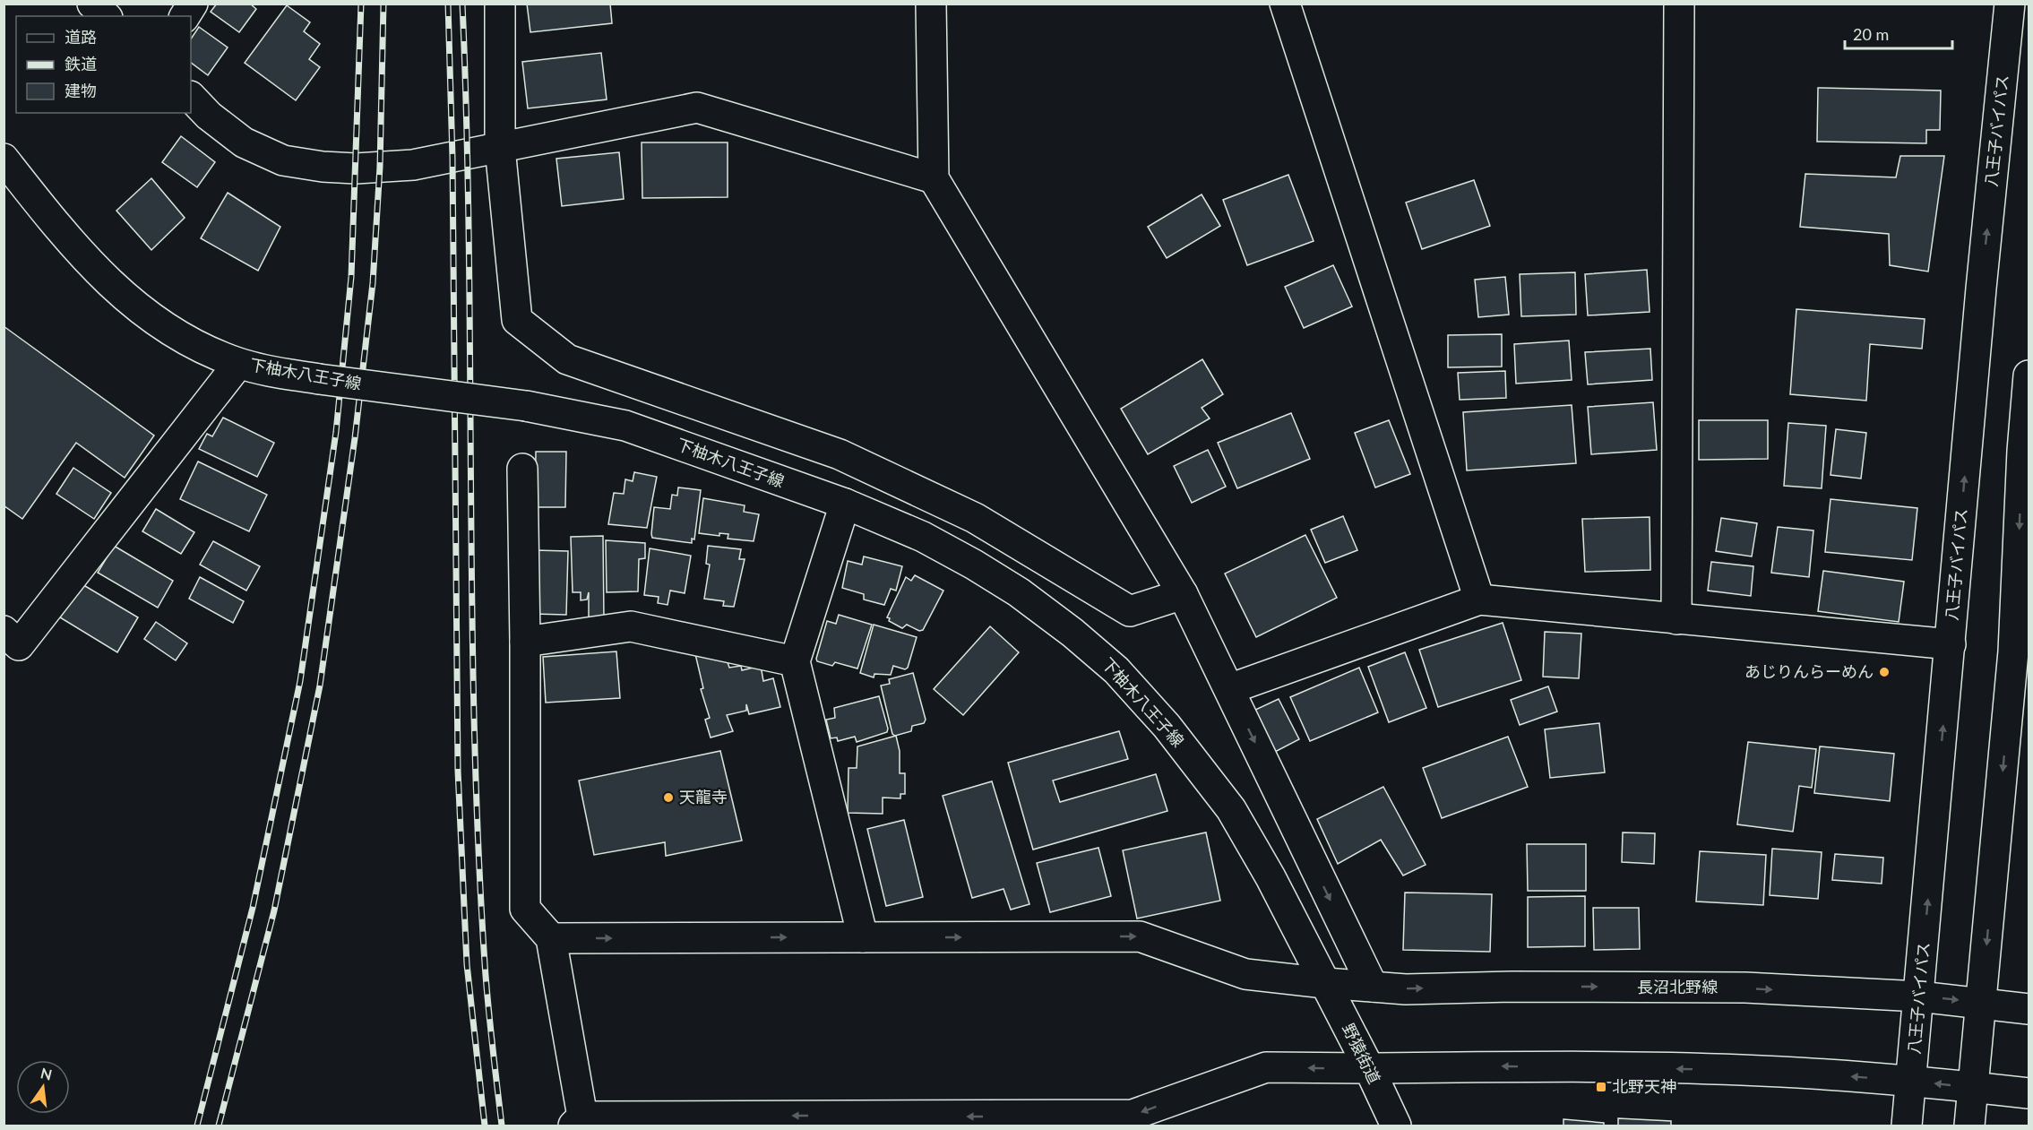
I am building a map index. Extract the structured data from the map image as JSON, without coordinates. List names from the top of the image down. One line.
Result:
{"streets":{"main road":["八王子バイパス","下柚木八王子線","長沼北野線","野猿街道"]},"crossings":[["八王子バイパス","長沼北野線"],["下柚木八王子線","長沼北野線"],["下柚木八王子線","野猿街道"],["長沼北野線","野猿街道"]],"places":{"other":["あじりんらーめん","天龍寺"],"transit":["北野天神"]},"legend":["道路","鉄道","建物"],"scale_bar":"20 m","north":"top"}
